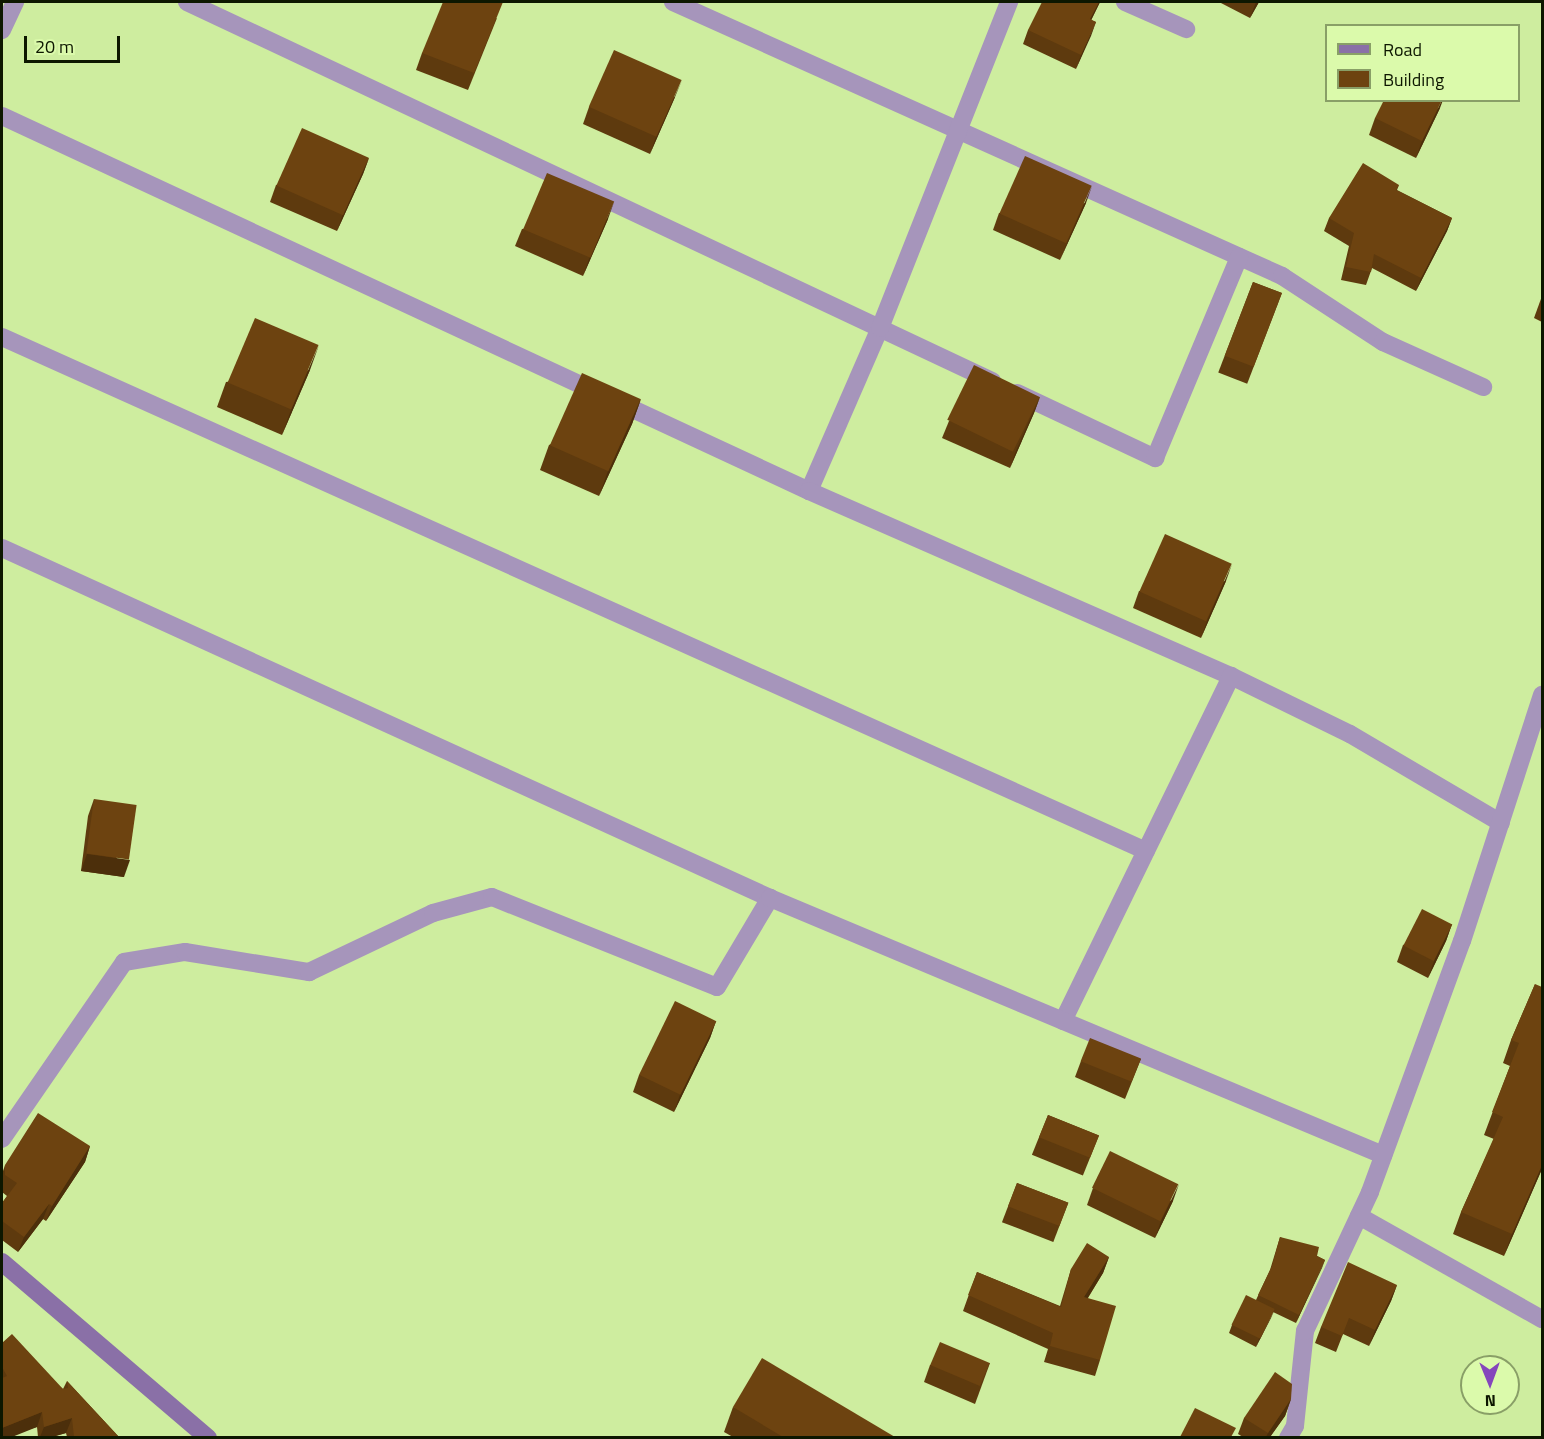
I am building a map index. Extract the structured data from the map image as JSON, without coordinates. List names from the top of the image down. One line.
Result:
{"legend":["Road","Building"],"scale_bar":"20 m","north":"bottom"}
